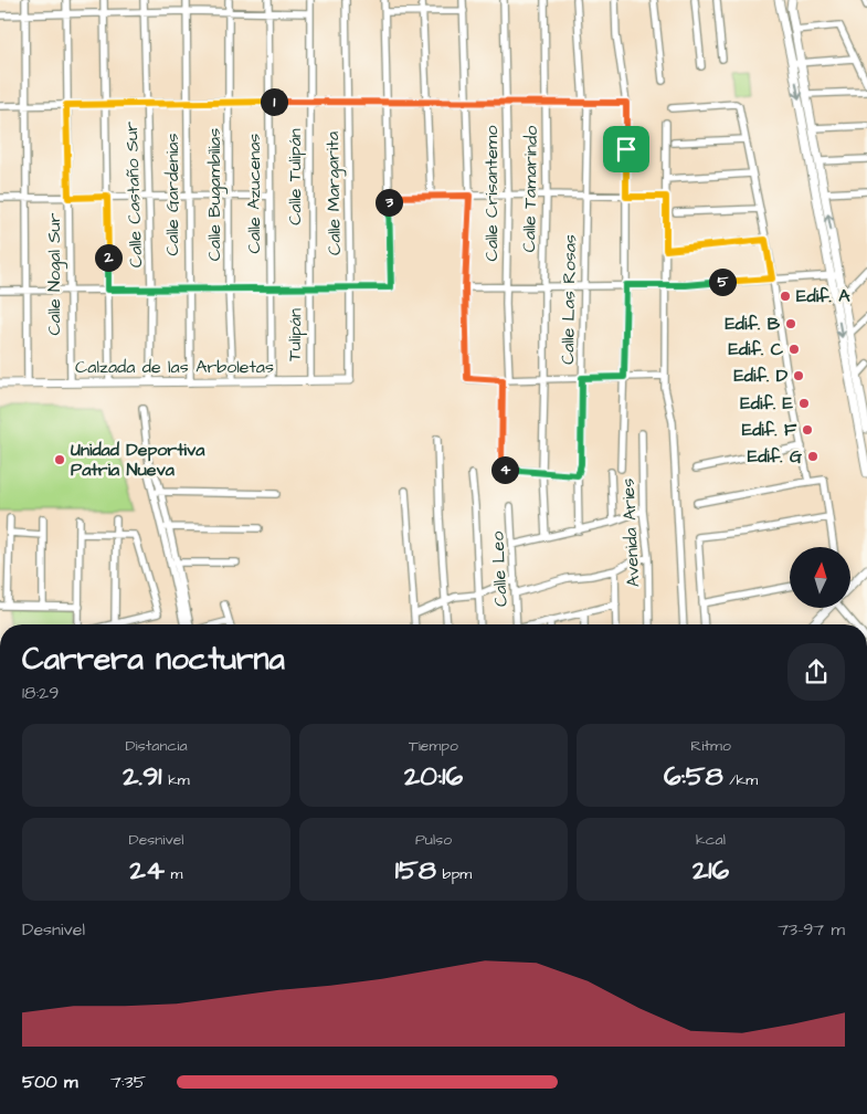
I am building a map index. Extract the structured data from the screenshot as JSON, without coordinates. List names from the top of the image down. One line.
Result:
{"streets":{"street":["Calle Tulipán","Calle Tamarindo","Calle Azucenas","Calle Margarita","Calle Crisantemo","Calle Castaño Sur","Calle Gardenias","Calle Bugambilias","Calle Nogal Sur","Calle Las Rosas","Tulipán","Calzada de las Arboletas","Avenida Aries","Calle Leo"]},"crossings":[["Calle Tulipán","Tulipán"],["Calle Tamarindo","Calle Crisantemo"],["Calle Azucenas","Calzada de las Arboletas"],["Calle Margarita","Calzada de las Arboletas"],["Calle Castaño Sur","Calzada de las Arboletas"],["Calle Gardenias","Calzada de las Arboletas"],["Calle Bugambilias","Calzada de las Arboletas"],["Calle Nogal Sur","Calzada de las Arboletas"],["Tulipán","Calzada de las Arboletas"]],"places":["Edif. A","Edif. B","Edif. C","Edif. D","Edif. E","Edif. F","Edif. G","Unidad Deportiva Patria Nueva"],"north":"top","page":{"pins":["1","3","2","5","4"],"heading":["Carrera nocturna","18:29"],"stats":[["Distancia","2.91 km"],["Tiempo","20:16"],["Ritmo","6:58 /km"],["Desnivel","24 m"],["Pulso","158 bpm"],["kcal","216"]],"chart":["Desnivel","73–97 m"],"list":[{"name":"500 m","note":"7:35"}]}}
